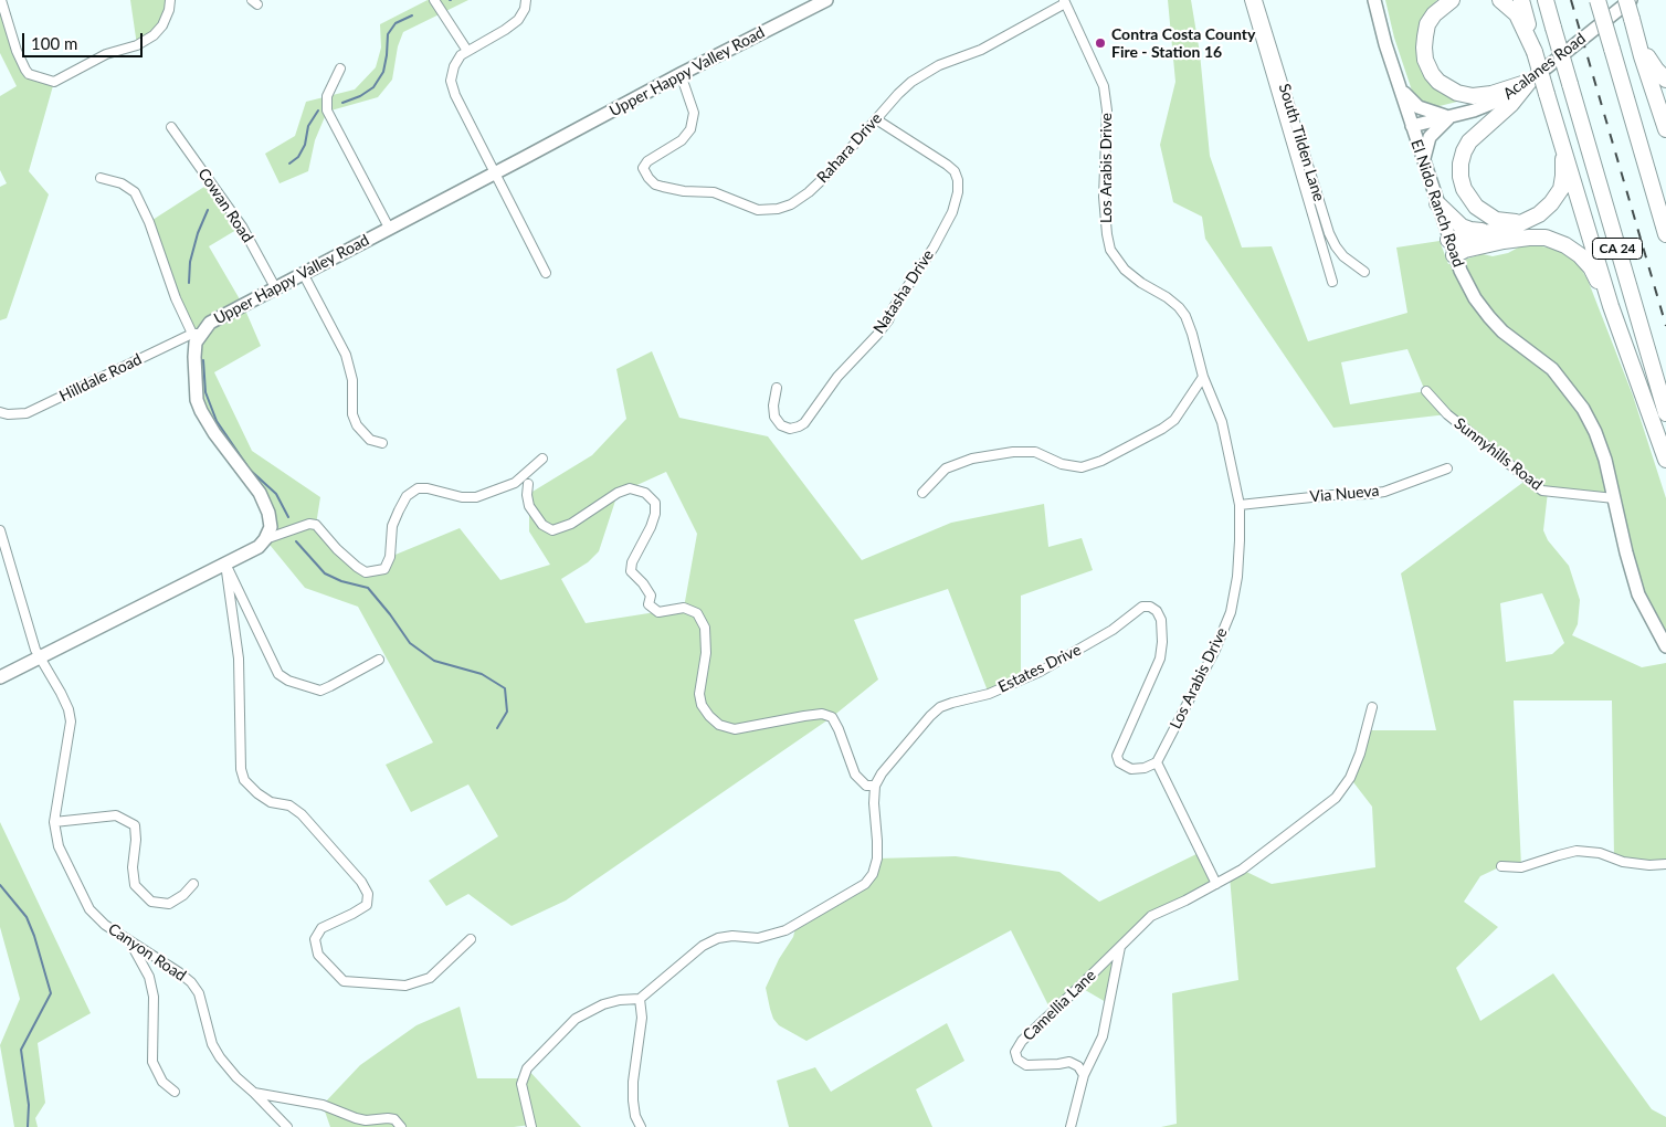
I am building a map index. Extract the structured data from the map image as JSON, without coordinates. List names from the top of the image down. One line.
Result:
{"streets":{"highway":["CA 24"],"street":["Acalanes Road","Upper Happy Valley Road","South Tilden Lane","Rahara Drive","Los Arabis Drive","El Nido Ranch Road","Cowan Road","Natasha Drive","Hilldale Road","Sunnyhills Road","Via Nueva","Estates Drive","Canyon Road","Camellia Lane"]},"crossings":[["Acalanes Road","El Nido Ranch Road"],["Upper Happy Valley Road","Rahara Drive"],["Upper Happy Valley Road","Cowan Road"],["Upper Happy Valley Road","Hilldale Road"],["Rahara Drive","Los Arabis Drive"],["Rahara Drive","Natasha Drive"],["Los Arabis Drive","Via Nueva"],["Los Arabis Drive","Estates Drive"],["El Nido Ranch Road","Sunnyhills Road"]],"places":["Contra Costa County Fire - Station 16"],"scale_bar":"100 m"}
